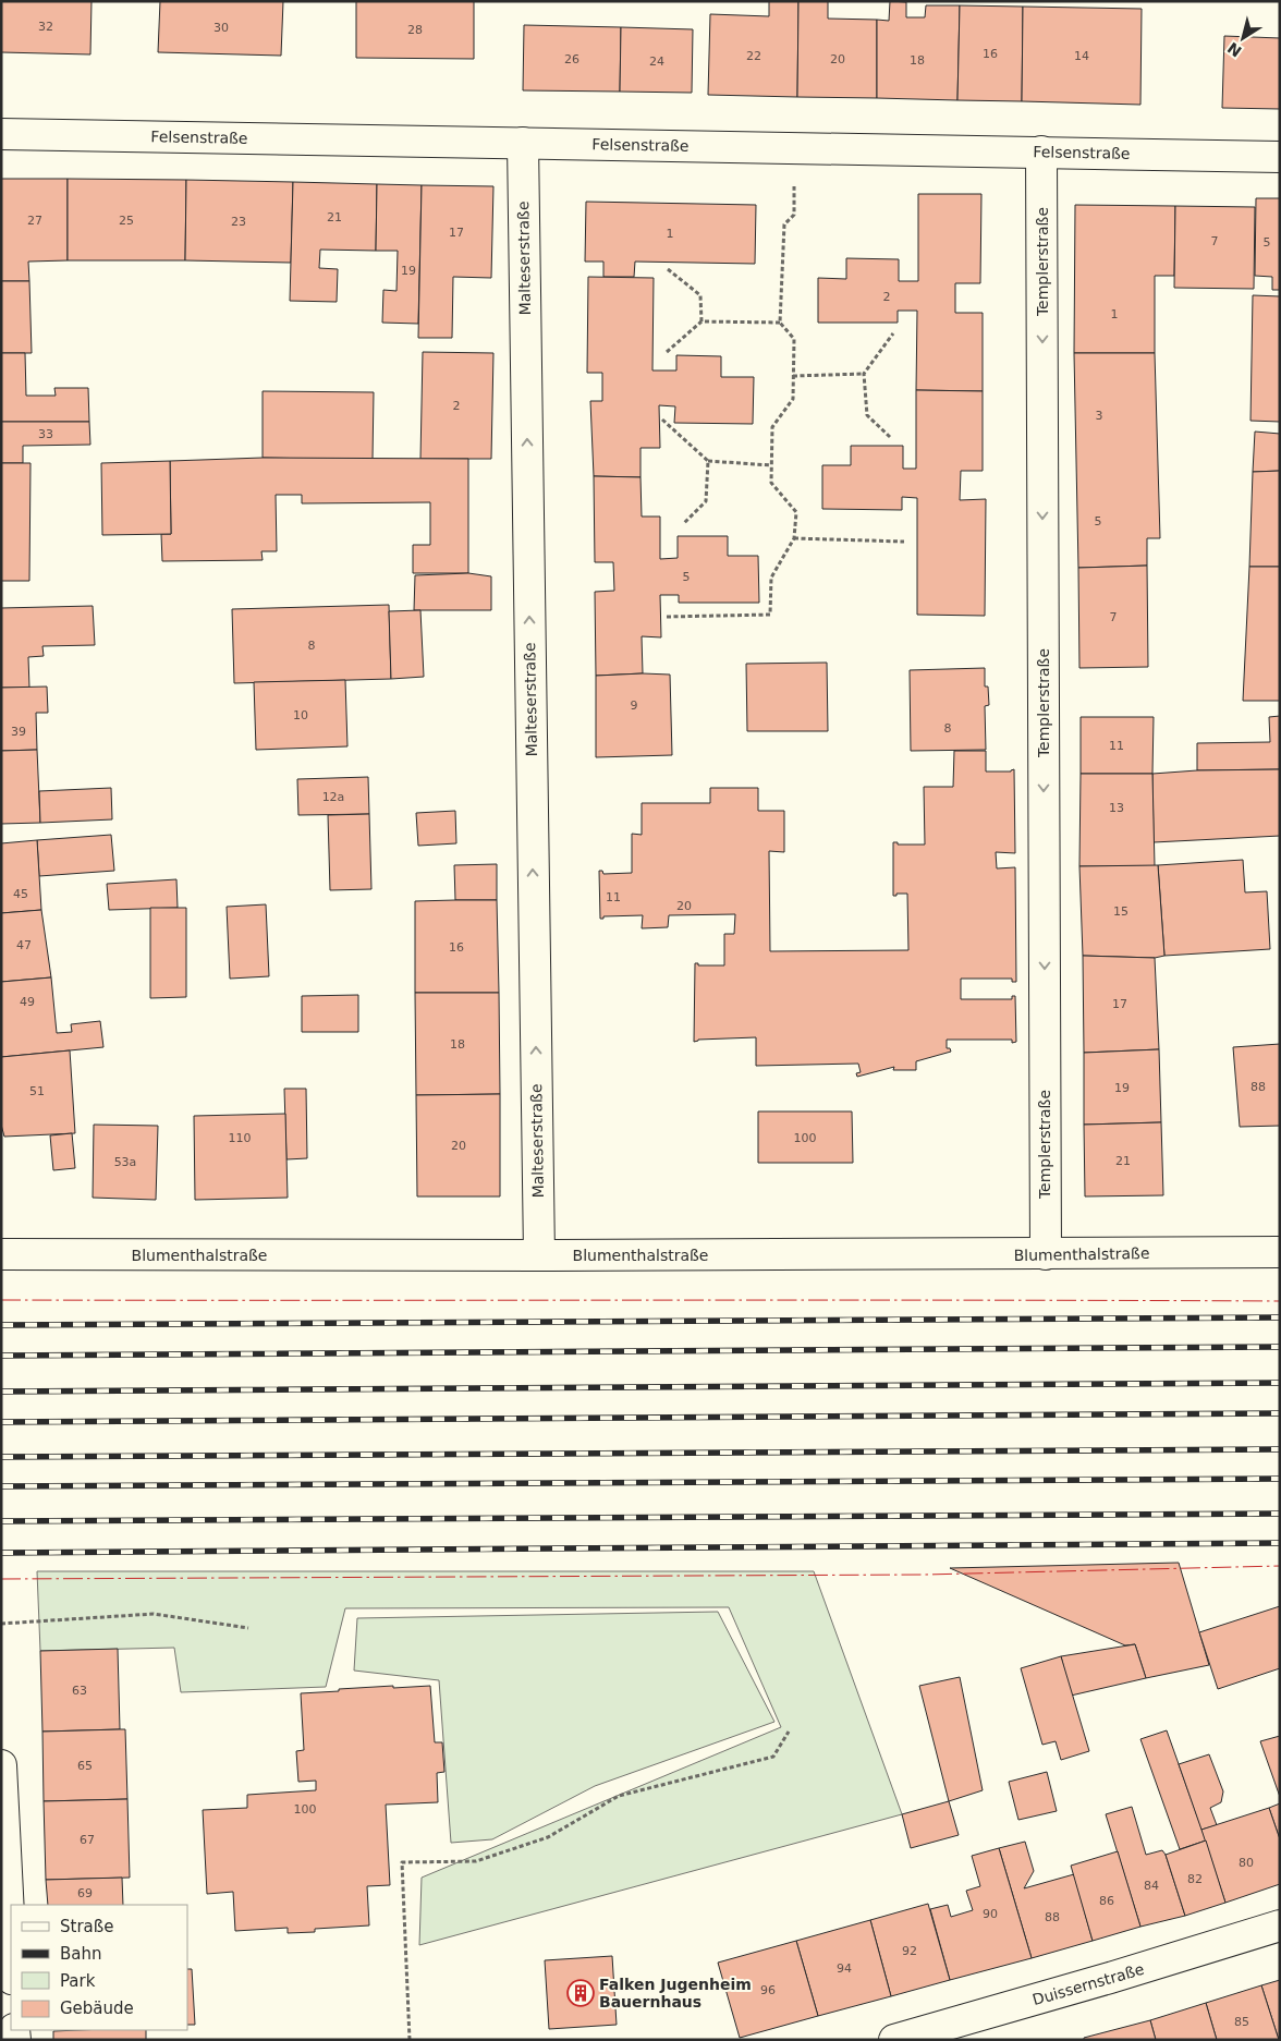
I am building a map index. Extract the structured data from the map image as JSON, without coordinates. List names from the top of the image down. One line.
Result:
{"streets":{"street":["Felsenstraße","Malteserstraße","Templerstraße","Blumenthalstraße","Duissernstraße"]},"crossings":[["Felsenstraße","Malteserstraße"],["Felsenstraße","Templerstraße"],["Malteserstraße","Blumenthalstraße"],["Templerstraße","Blumenthalstraße"]],"one_way":["Malteserstraße","Templerstraße"],"places":{"building":["Falken Jugenheim Bauernhaus"]},"house_numbers":["32","30","28","16","22","14","26","20","18","24","21","27","25","23","17","1","7","5","19","2","1","2","3","33","5","5","7","8","9","10","8","39","11","12a","13","45","11","20","15","47","16","49","17","18","88","19","51","110","100","20","21","53a","63","65","100","67","80","82","84","69","86","90","88","92","94","96","85"],"legend":["Straße","Bahn","Park","Gebäude"],"north":"bottom left"}
